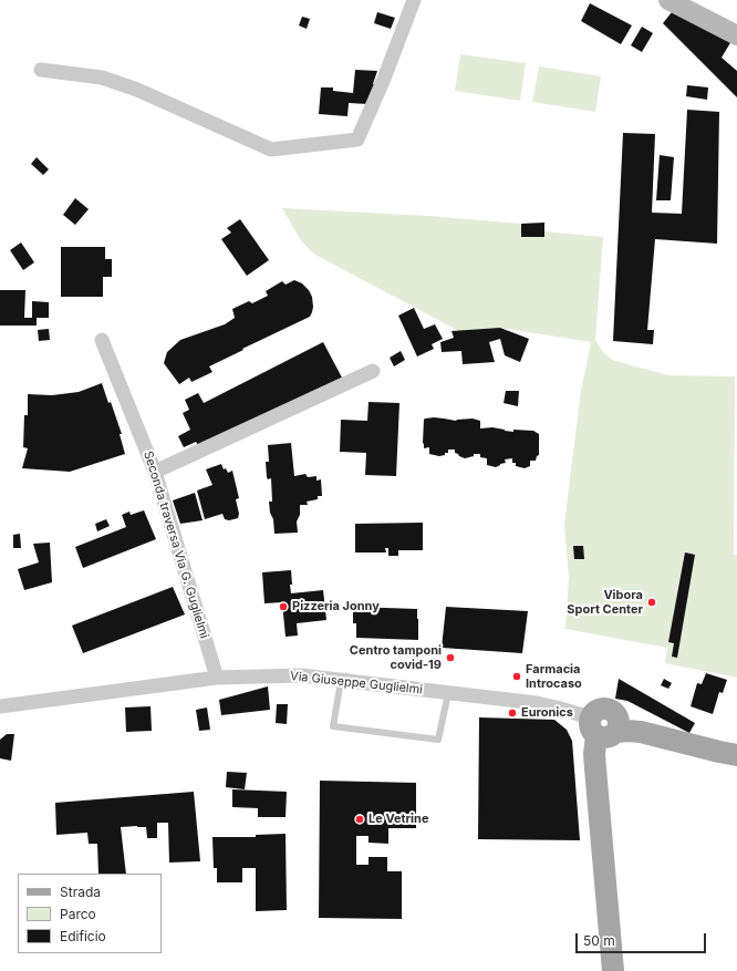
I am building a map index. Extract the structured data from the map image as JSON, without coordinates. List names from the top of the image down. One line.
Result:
{"streets":{"street":["Seconda traversa Via G. Guglielmi","Via Giuseppe Guglielmi"]},"crossings":[["Seconda traversa Via G. Guglielmi","Via Giuseppe Guglielmi"]],"places":["Vibora Sport Center","Pizzeria Jonny","Centro tamponi covid-19","Farmacia Introcaso","Euronics","Le Vetrine"],"legend":["Strada","Parco","Edificio"],"scale_bar":"50 m"}
